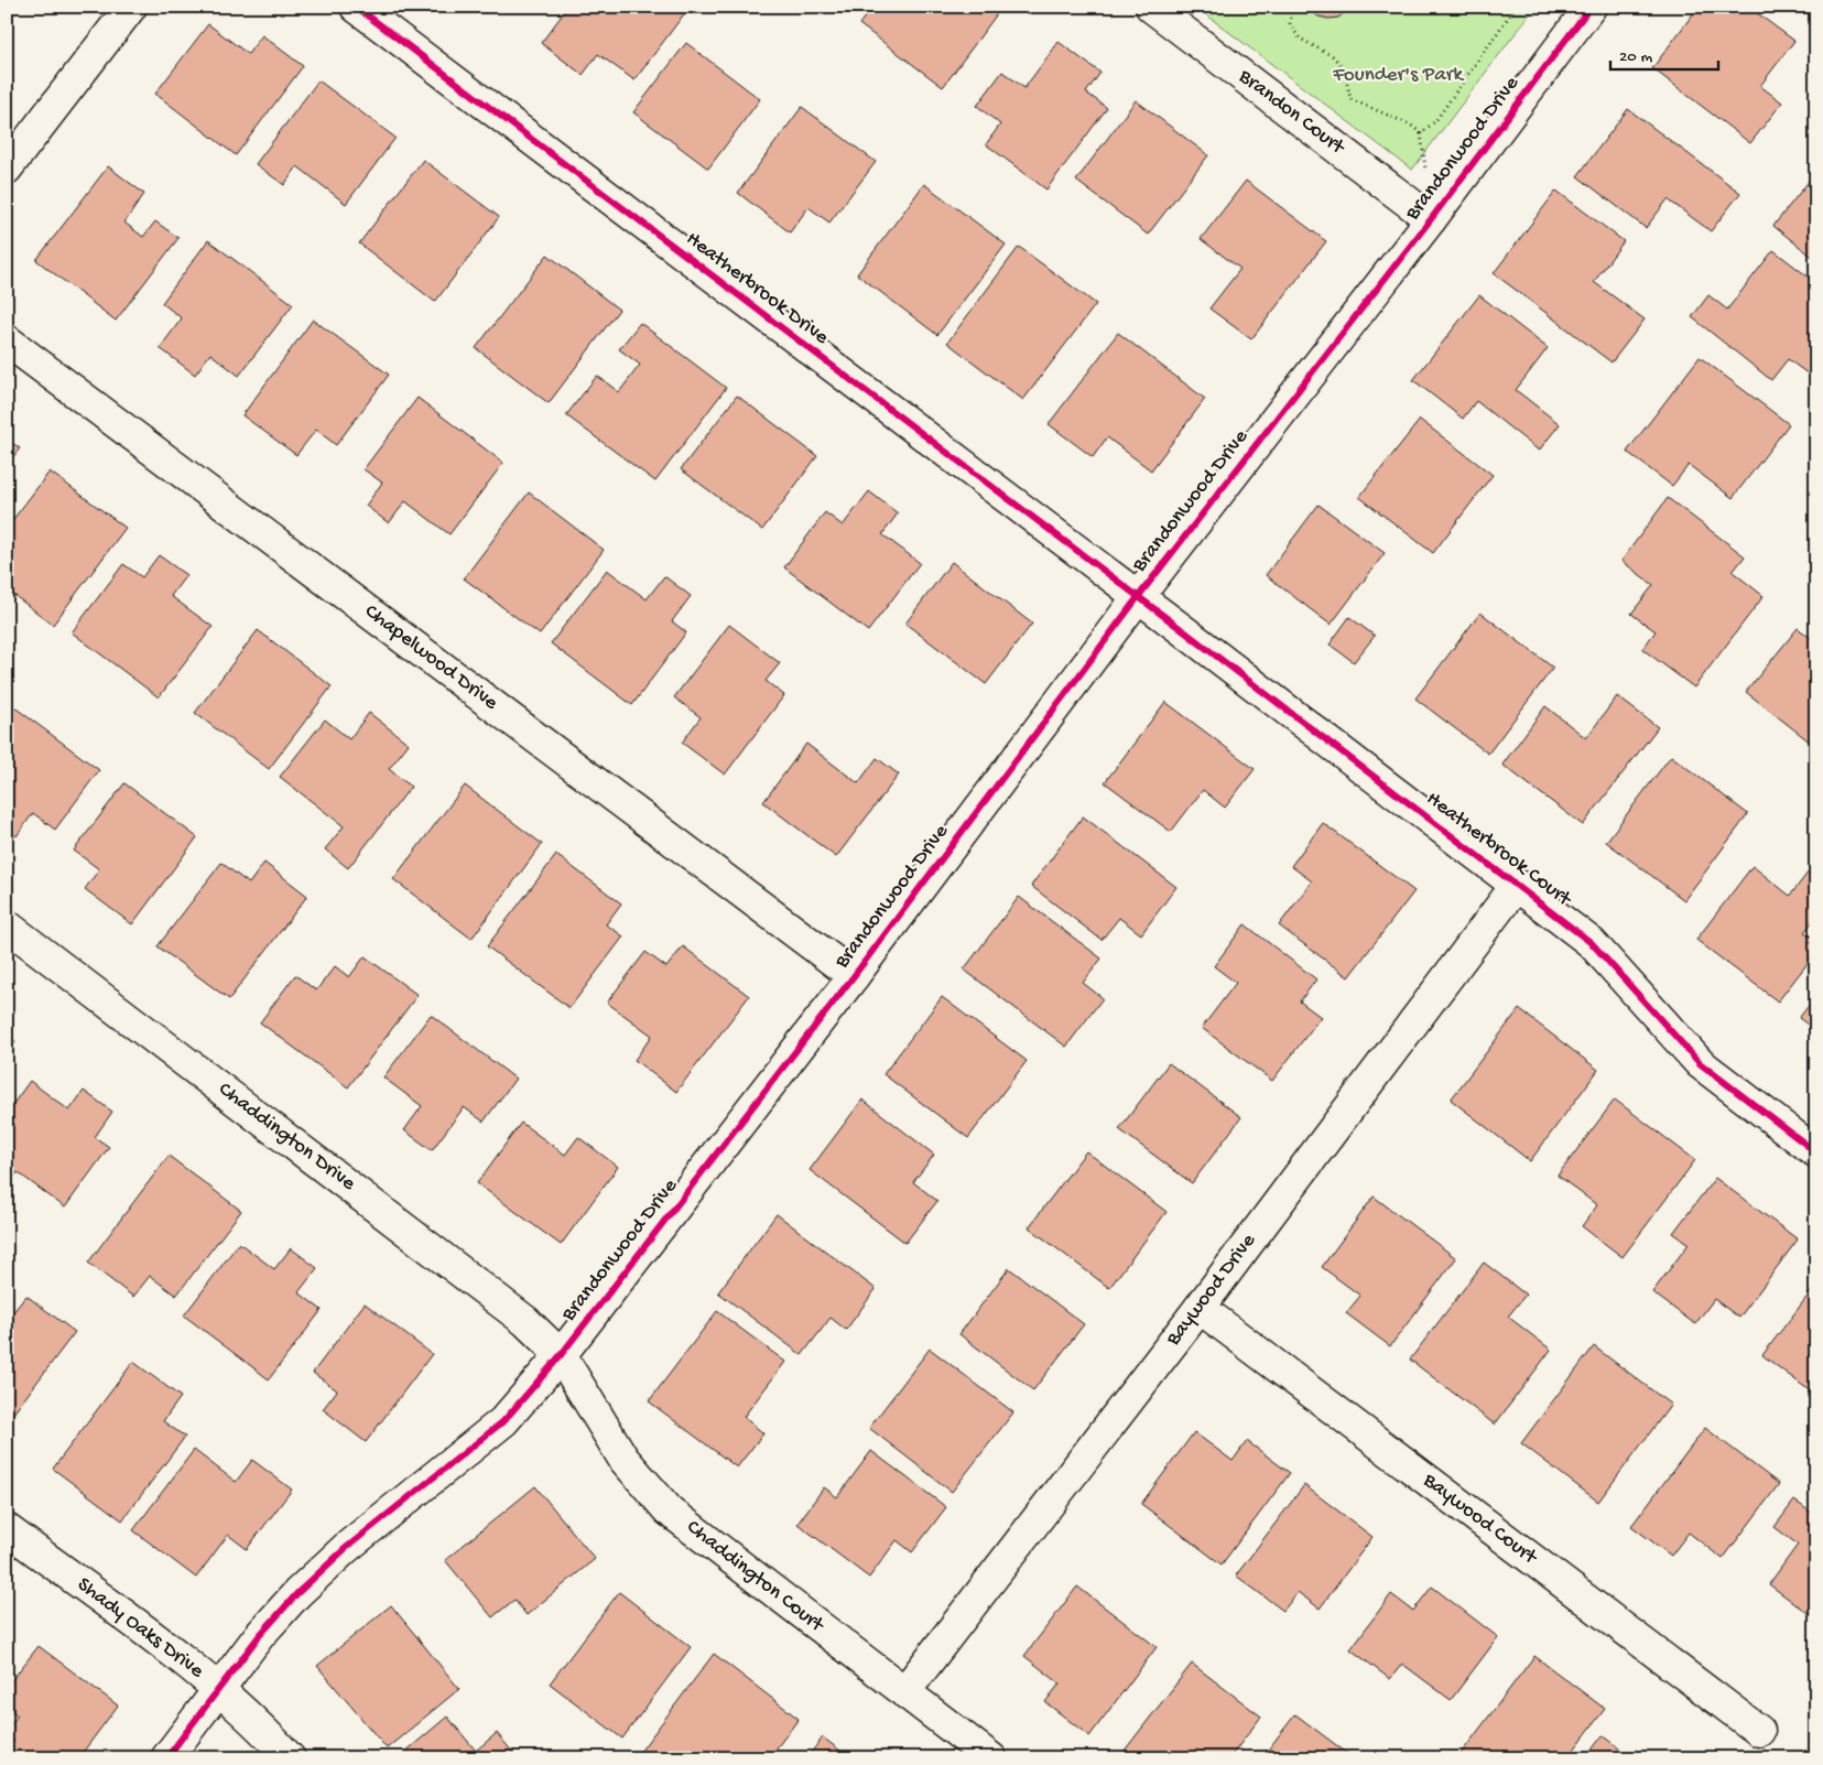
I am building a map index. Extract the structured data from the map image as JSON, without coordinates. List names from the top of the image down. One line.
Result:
{"streets":{"street":["Brandon Court","Brandonwood Drive","Heatherbrook Drive","Chapelwood Drive","Heatherbrook Court","Chaddington Drive","Baywood Drive","Baywood Court","Chaddington Court","Shady Oaks Drive"]},"crossings":[["Brandon Court","Brandonwood Drive"],["Brandonwood Drive","Heatherbrook Drive"],["Brandonwood Drive","Chapelwood Drive"],["Brandonwood Drive","Heatherbrook Court"],["Brandonwood Drive","Chaddington Drive"],["Brandonwood Drive","Chaddington Court"],["Brandonwood Drive","Shady Oaks Drive"],["Heatherbrook Drive","Heatherbrook Court"],["Heatherbrook Court","Baywood Drive"],["Chaddington Drive","Chaddington Court"],["Baywood Drive","Baywood Court"],["Baywood Drive","Chaddington Court"]],"parks":["Founder's Park"],"scale_bar":"20 m"}
